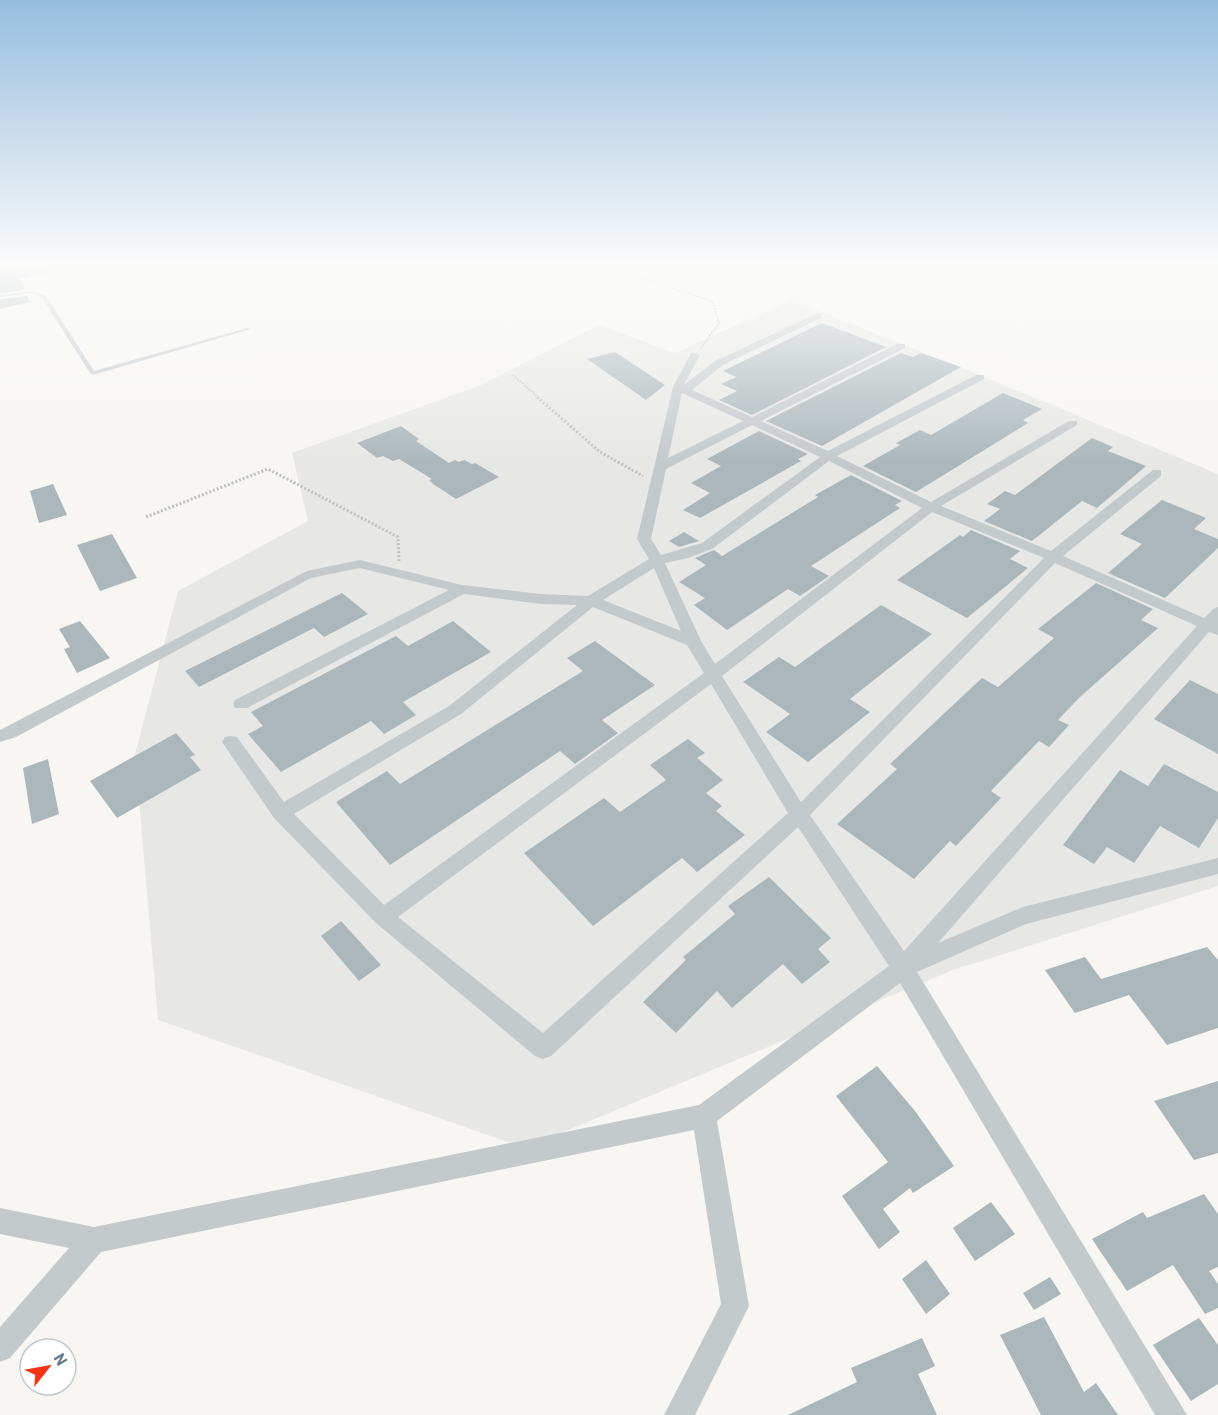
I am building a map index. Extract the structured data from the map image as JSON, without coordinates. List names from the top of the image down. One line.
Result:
{"north":"top right"}
